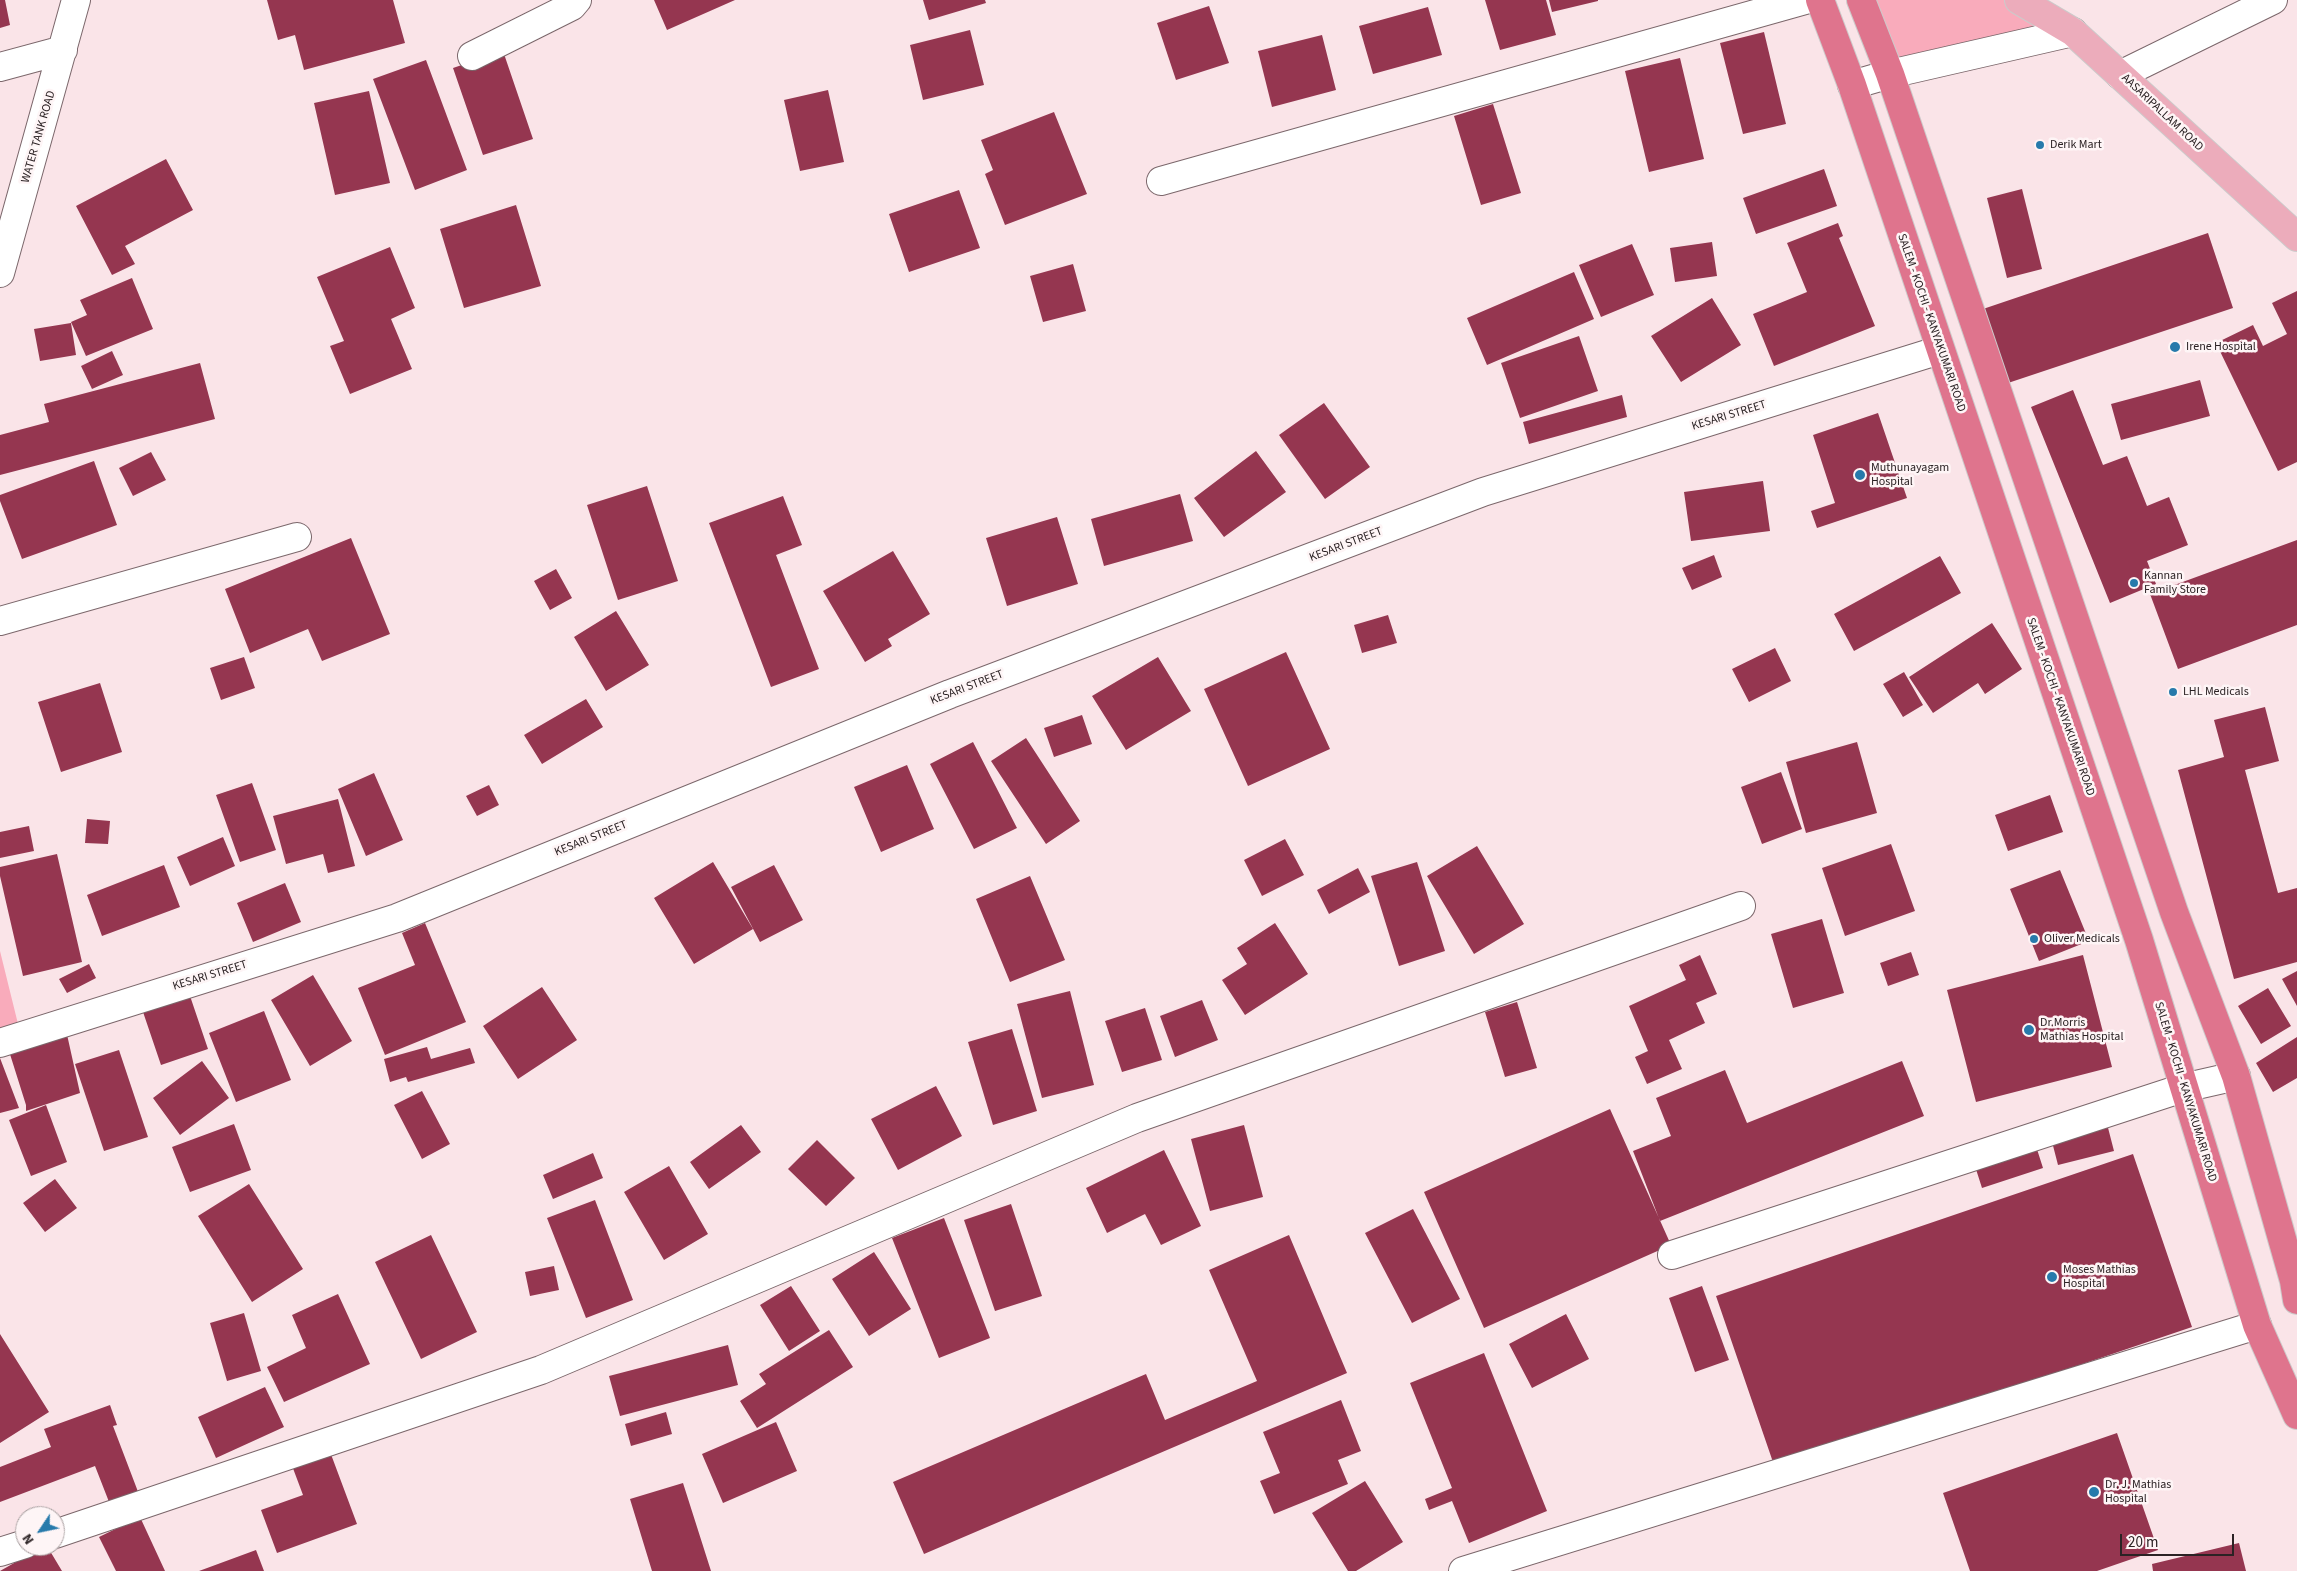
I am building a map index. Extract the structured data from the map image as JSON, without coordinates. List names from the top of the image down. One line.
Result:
{"streets":{"highway":["SALEM - KOCHI - KANYAKUMARI ROAD"],"main road":["AASARIPALLAM ROAD"],"street":["WATER TANK ROAD","KESARI STREET"]},"crossings":[["SALEM - KOCHI - KANYAKUMARI ROAD","KESARI STREET"]],"places":["Derik Mart","Irene Hospital","Muthunayagam Hospital","Kannan Family Store","LHL Medicals","Oliver Medicals","Dr.Morris Mathias Hospital","Moses Mathias Hospital","Dr. J. Mathias Hospital"],"scale_bar":"20 m","north":"bottom left"}
